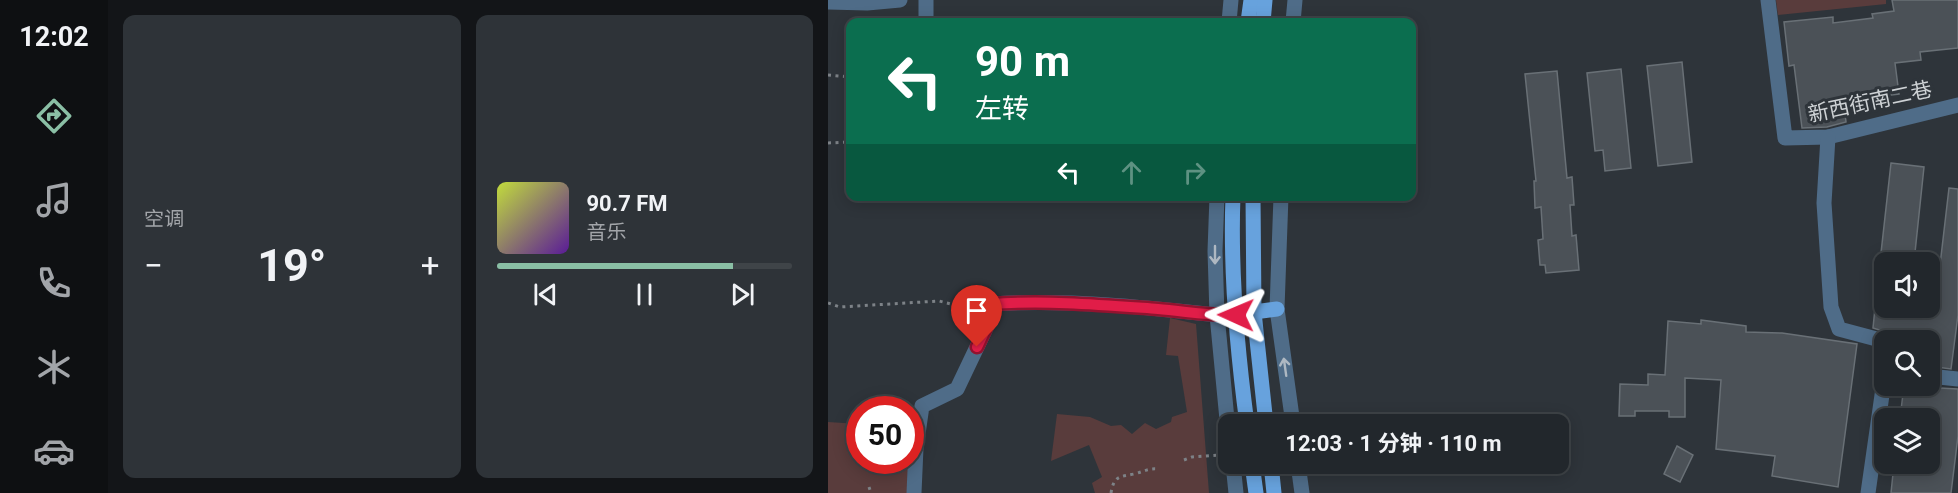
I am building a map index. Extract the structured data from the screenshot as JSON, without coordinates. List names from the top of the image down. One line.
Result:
{"streets":{"street":["新西街南二巷"]},"page":{"tabs":"12:02","tile":"空调","turn":["90 m","左转"],"song":["90.7 FM","音乐"],"heat":["−","19°","+"],"limit":"50","trip":"12:03 · 1 分钟 · 110 m"}}
